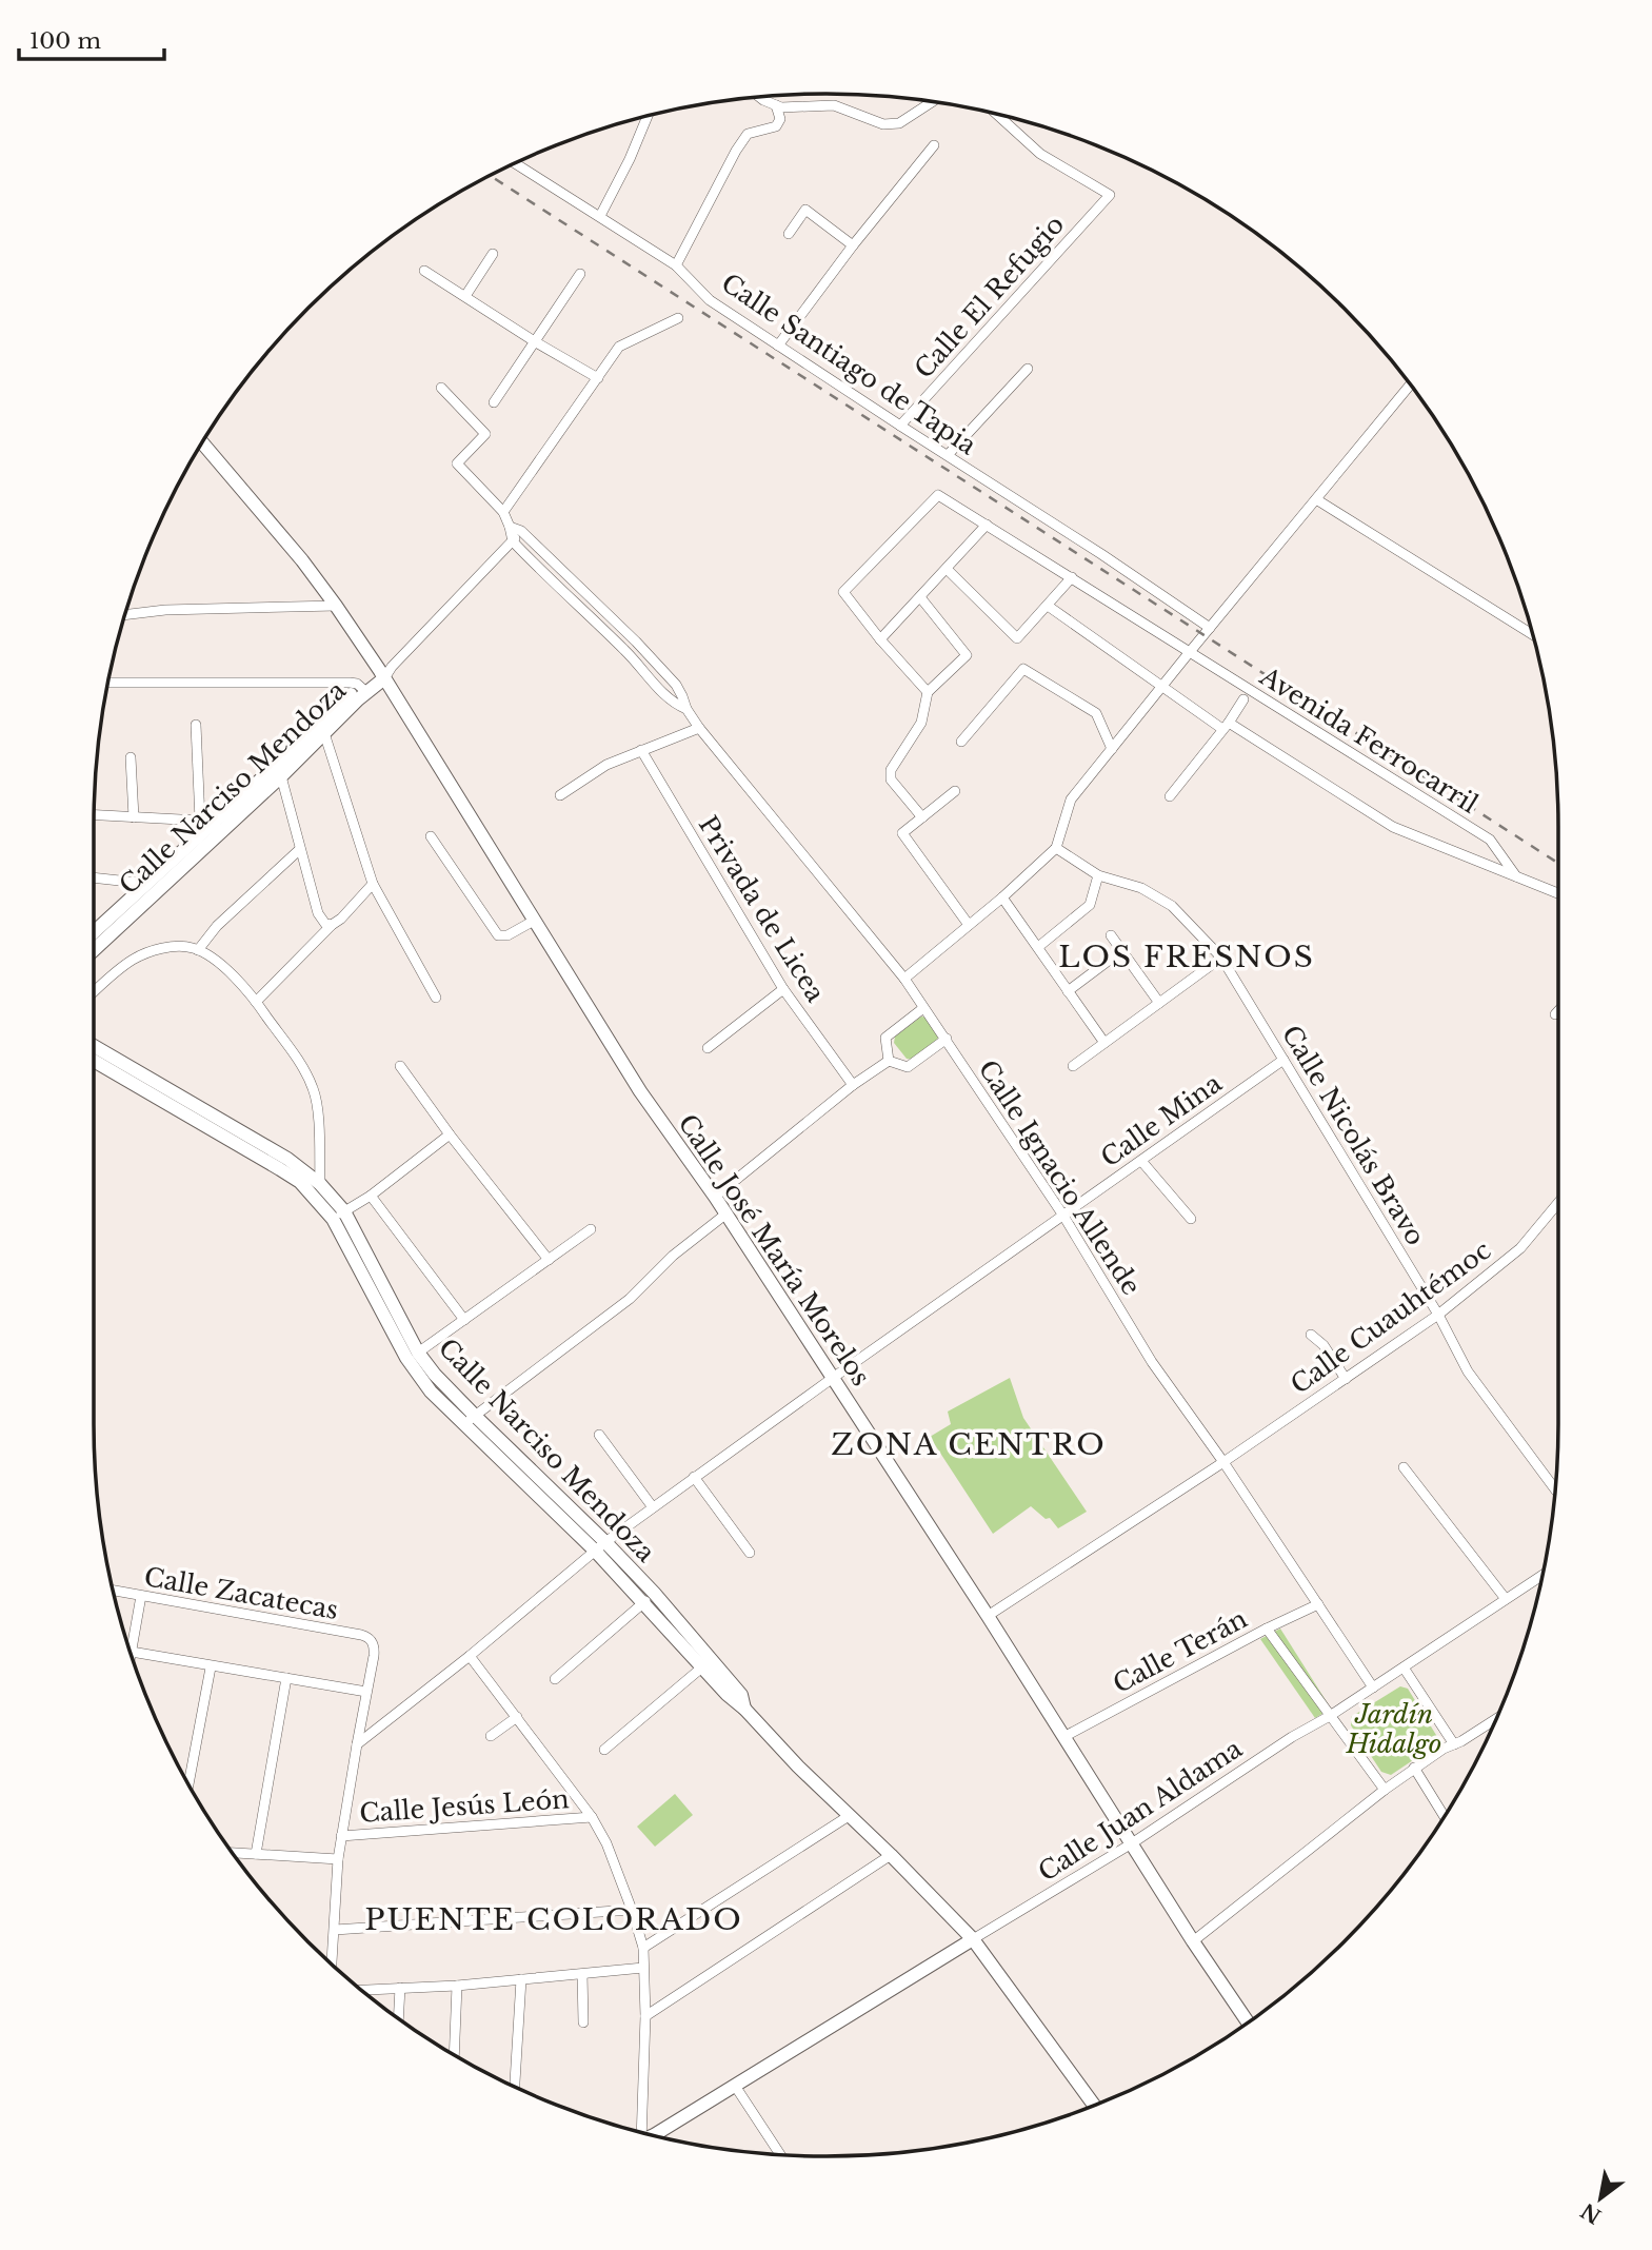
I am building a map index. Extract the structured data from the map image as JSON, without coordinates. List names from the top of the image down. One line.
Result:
{"streets":{"street":["Calle El Refugio","Calle Santiago de Tapia","Avenida Ferrocarril","Calle Narciso Mendoza","Privada de Licea","Calle Mina","Calle Nicolás Bravo","Calle Ignacio Allende","Calle José María Morelos","Calle Cuauhtémoc","Calle Zacatecas","Calle Terán","Calle Jesús León","Calle Juan Aldama"]},"crossings":[["Calle El Refugio","Calle Santiago de Tapia"],["Calle Narciso Mendoza","Calle Mina"],["Calle Narciso Mendoza","Calle José María Morelos"],["Calle Narciso Mendoza","Calle Juan Aldama"],["Calle Mina","Calle Nicolás Bravo"],["Calle Mina","Calle Ignacio Allende"],["Calle Mina","Calle José María Morelos"],["Calle Nicolás Bravo","Calle Cuauhtémoc"],["Calle Ignacio Allende","Calle Cuauhtémoc"],["Calle Ignacio Allende","Calle Terán"],["Calle Ignacio Allende","Calle Juan Aldama"],["Calle José María Morelos","Calle Cuauhtémoc"],["Calle José María Morelos","Calle Terán"],["Calle José María Morelos","Calle Juan Aldama"]],"districts":["LOS FRESNOS","ZONA CENTRO","PUENTE COLORADO"],"parks":["Jardín Hidalgo"],"scale_bar":"100 m","north":"bottom left"}
